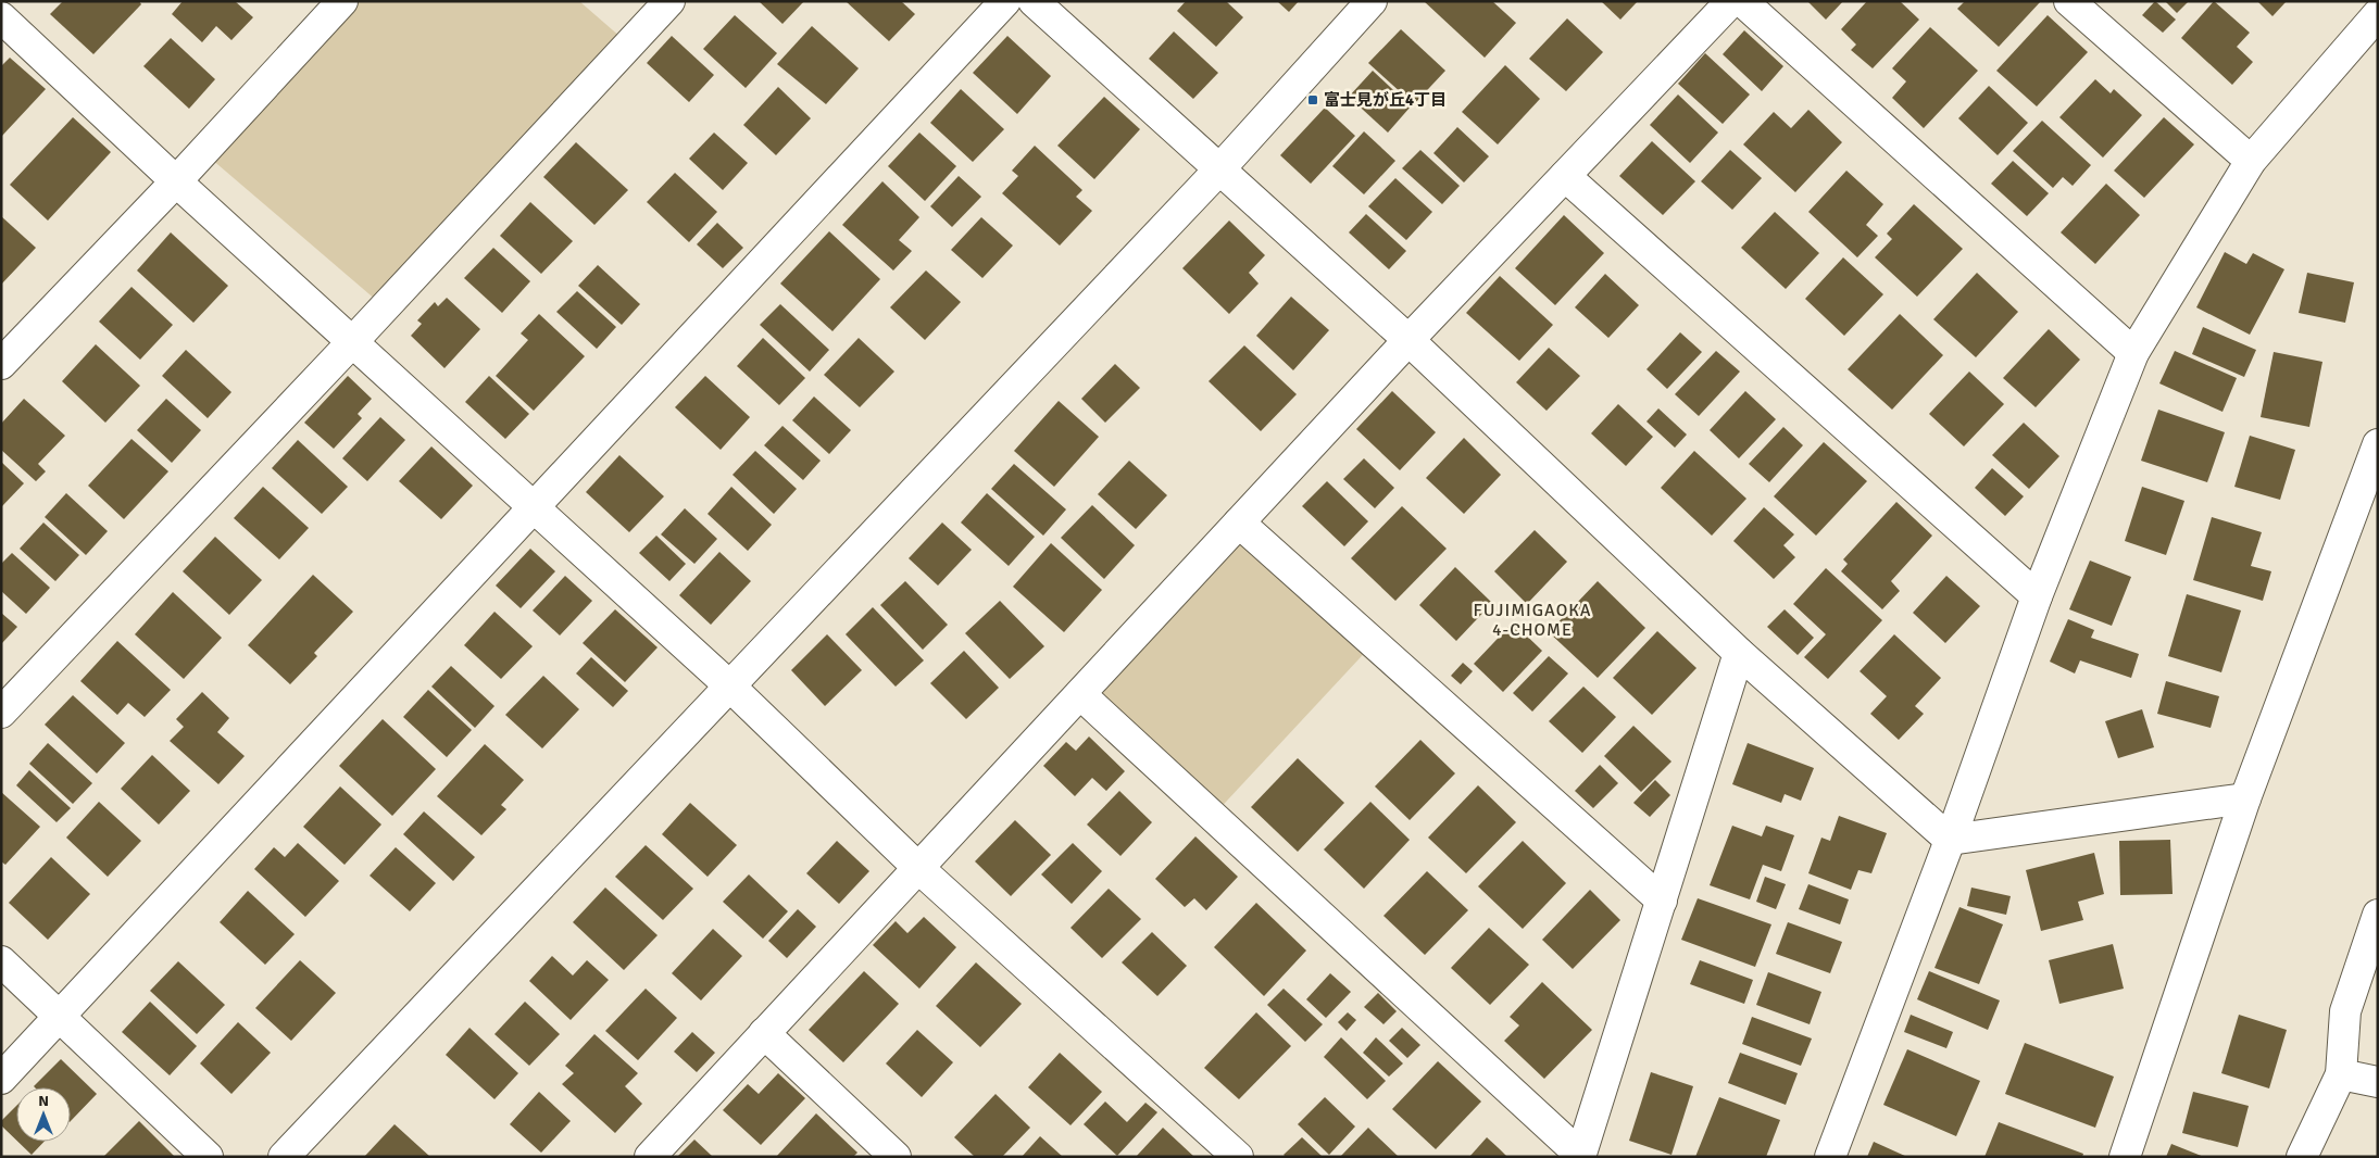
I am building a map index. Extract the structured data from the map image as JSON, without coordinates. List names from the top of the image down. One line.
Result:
{"districts":["FUJIMIGAOKA 4-CHOME"],"places":{"transit":["富士見が丘4丁目"]},"north":"top"}
